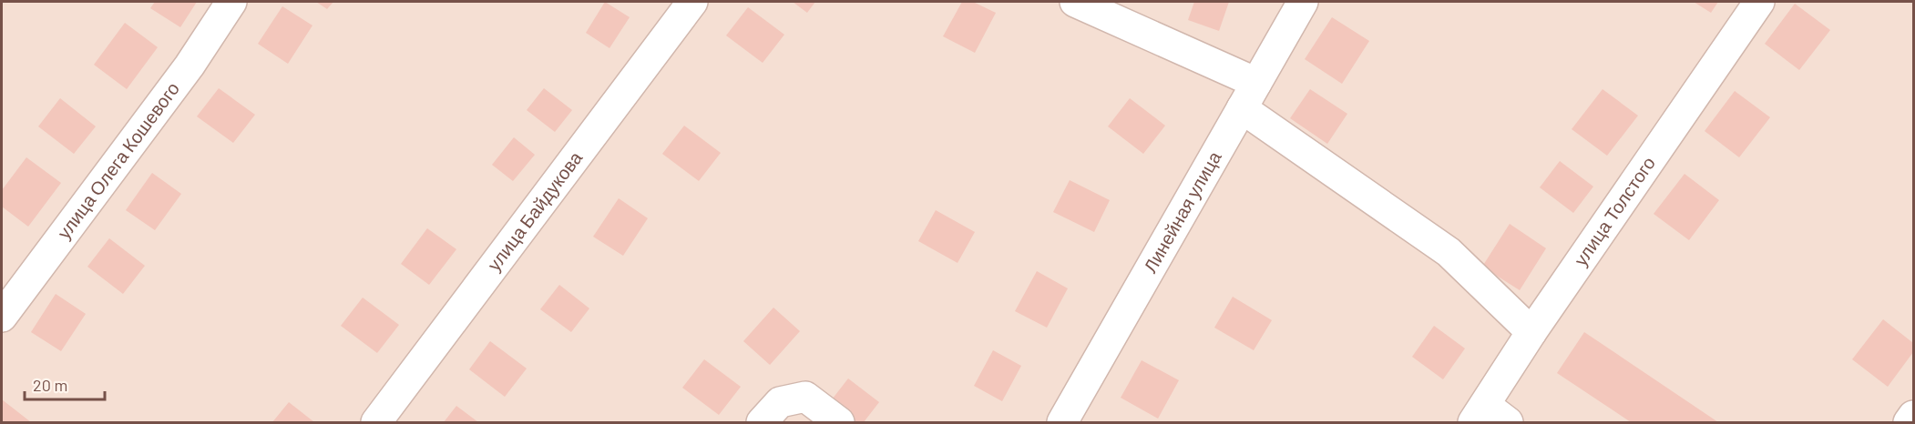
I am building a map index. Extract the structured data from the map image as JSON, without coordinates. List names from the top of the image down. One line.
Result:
{"streets":{"street":["улица Олега Кошевого","улица Толстого","улица Байдукова","Линейная улица"]},"scale_bar":"20 m"}
